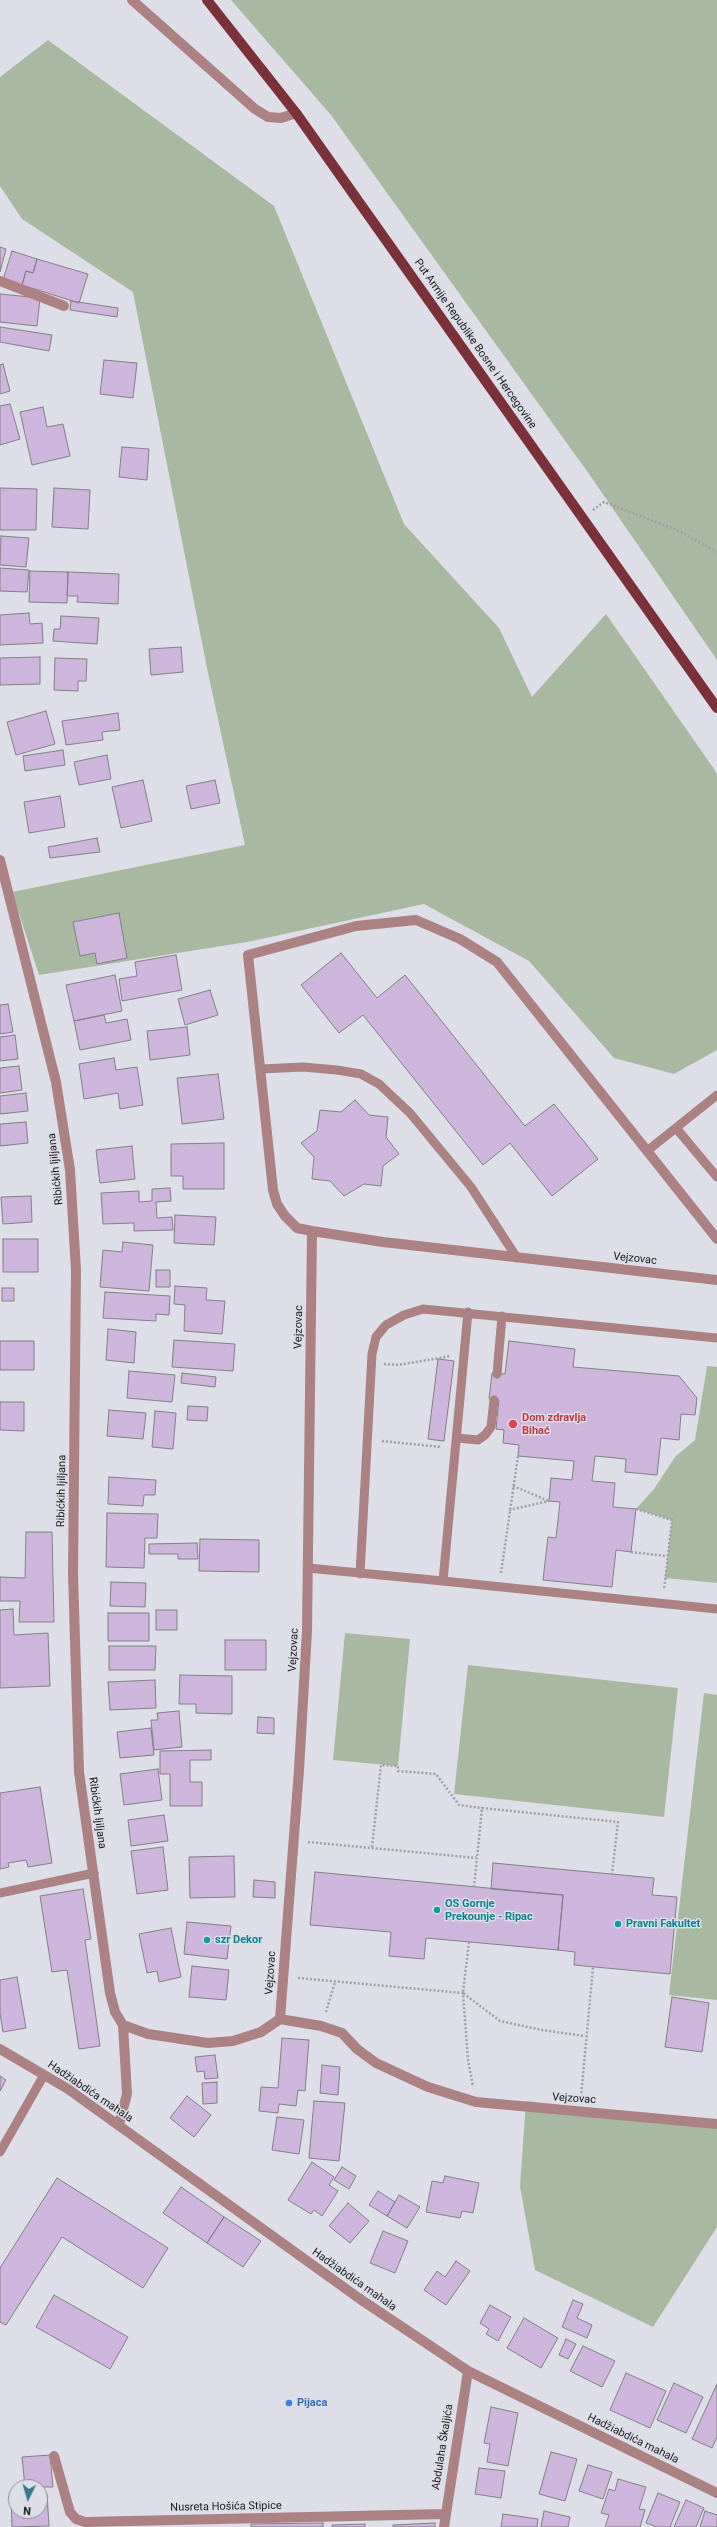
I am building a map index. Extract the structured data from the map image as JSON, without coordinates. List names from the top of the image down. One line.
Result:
{"streets":{"main road":["Put Armije Republike Bosne i Hercegovine"],"street":["Ribićkih ljiljana","Vejzovac","Hadžiabdića mahala","Abdulaha Škaljića","Nusreta Hošića Stipice"]},"crossings":[["Ribićkih ljiljana","Hadžiabdića mahala"],["Hadžiabdića mahala","Abdulaha Škaljića"],["Abdulaha Škaljića","Nusreta Hošića Stipice"]],"places":["Dom zdravlja Bihać","OS Gornje Prekounje - Ripac","Pravni Fakultet","szr Dekor","Pijaca"],"north":"bottom"}
